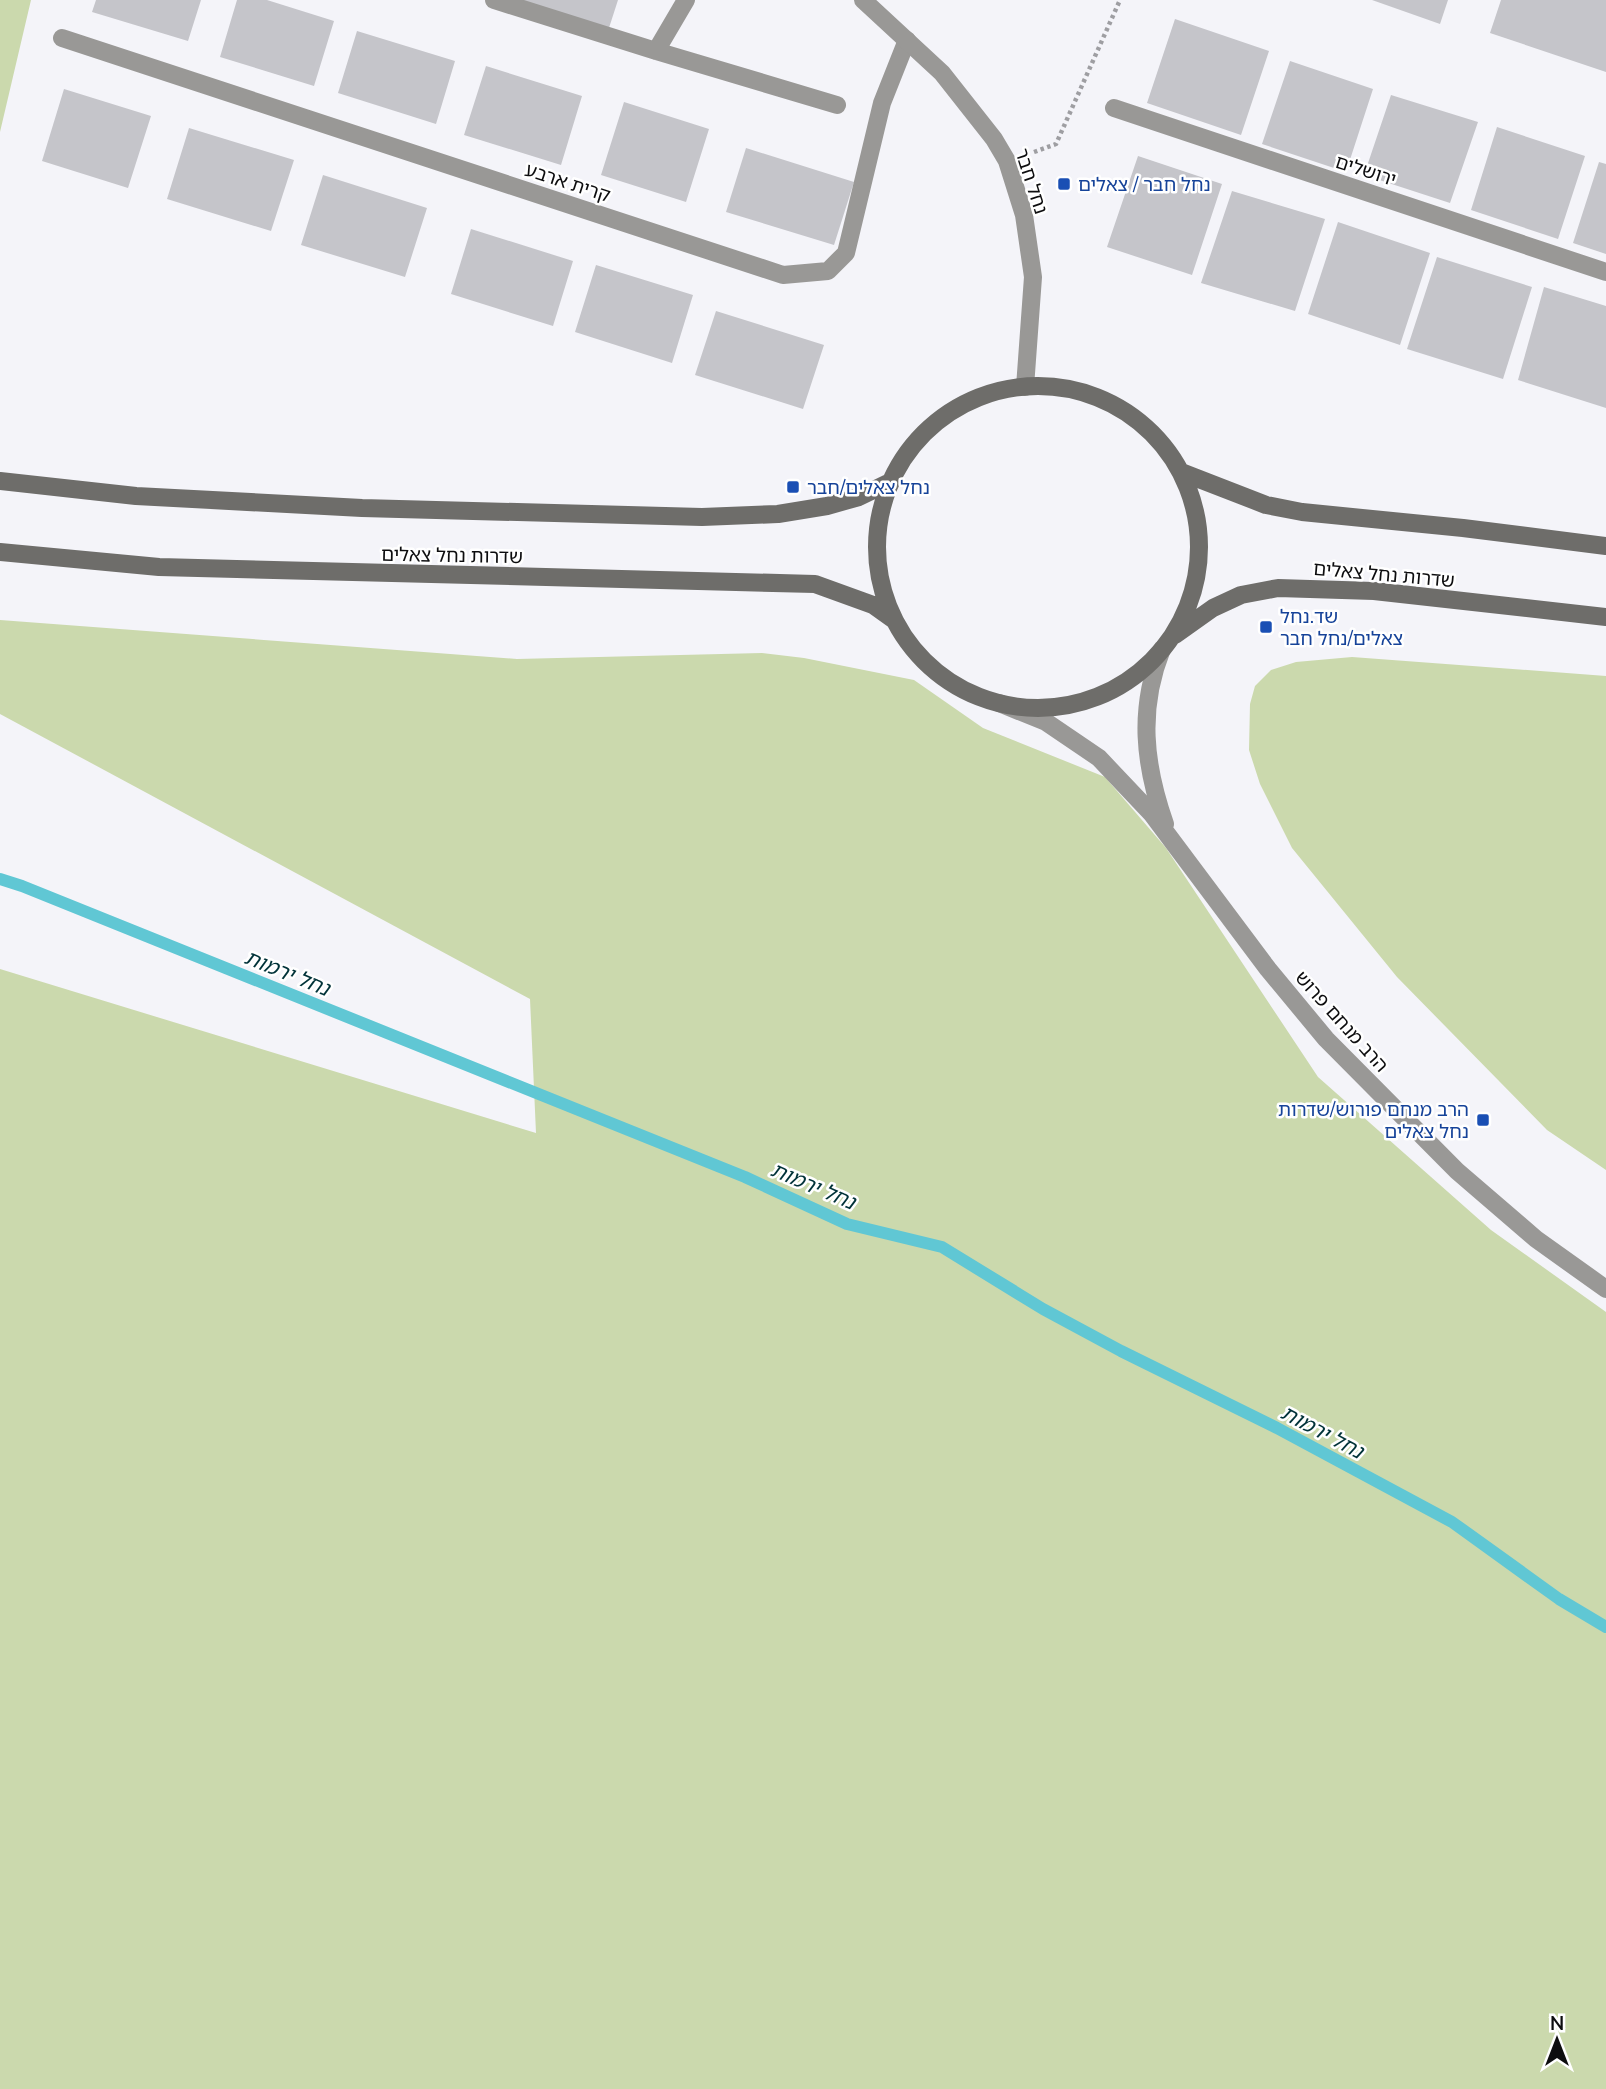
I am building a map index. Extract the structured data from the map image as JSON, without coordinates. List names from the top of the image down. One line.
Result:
{"streets":{"main road":["שדרות נחל צאלים"],"street":["ירושלים","נחל חבר","קרית ארבע","הרב מנחם פרוש"]},"crossings":[["נחל חבר","קרית ארבע"],["שדרות נחל צאלים","הרב מנחם פרוש"]],"water":["נחל ירמות"],"places":{"transit":["נחל חבר / צאלים","נחל צאלים/חבר","שד.נחל צאלים/נחל חבר","הרב מנחם פורוש/שדרות נחל צאלים"]},"north":"top"}
